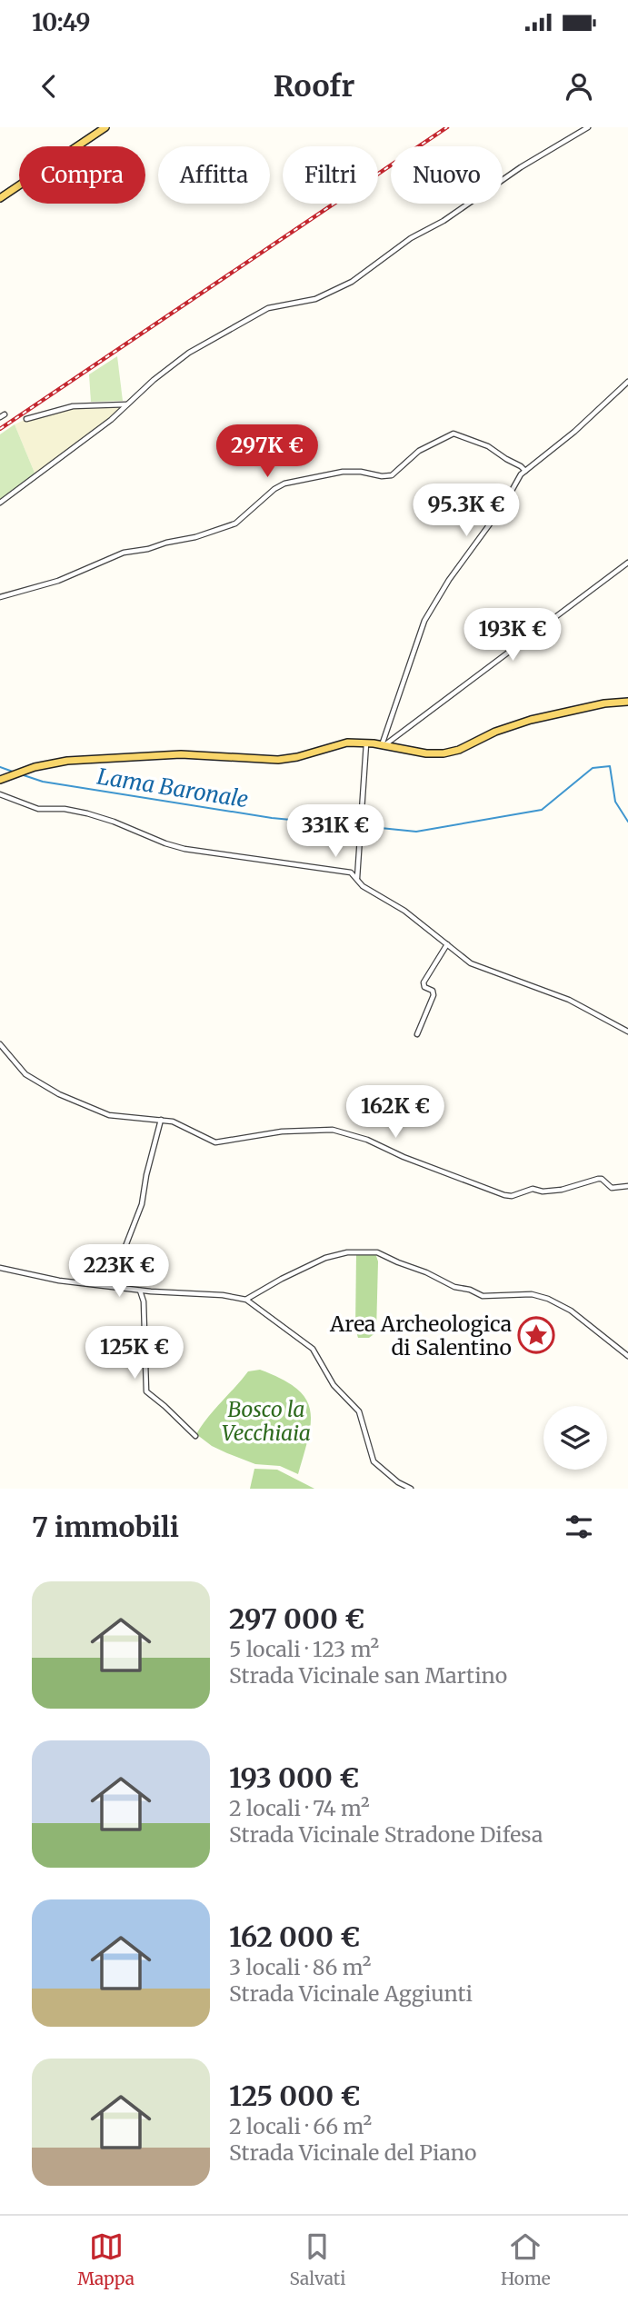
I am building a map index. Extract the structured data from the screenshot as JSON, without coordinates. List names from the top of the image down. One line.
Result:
{"water":["Lama Baronale"],"parks":["Bosco la Vecchiaia"],"places":{"place":["Area Archeologica di Salentino"]},"page":{"status":"10:49","header":"Roofr","chip":["Compra","Affitta","Filtri","Nuovo"],"price":["297K €","95.3K €","193K €","331K €","162K €","223K €","125K €"],"heading":"7 immobili","list":[{"name":"297 000 €","note":"5 locali · 123 m² · Strada Vicinale san Martino"},{"name":"193 000 €","note":"2 locali · 74 m² · Strada Vicinale Stradone Difesa"},{"name":"162 000 €","note":"3 locali · 86 m² · Strada Vicinale Aggiunti"},{"name":"125 000 €","note":"2 locali · 66 m² · Strada Vicinale del Piano"}],"tabs":["Mappa","Salvati","Home"]}}
